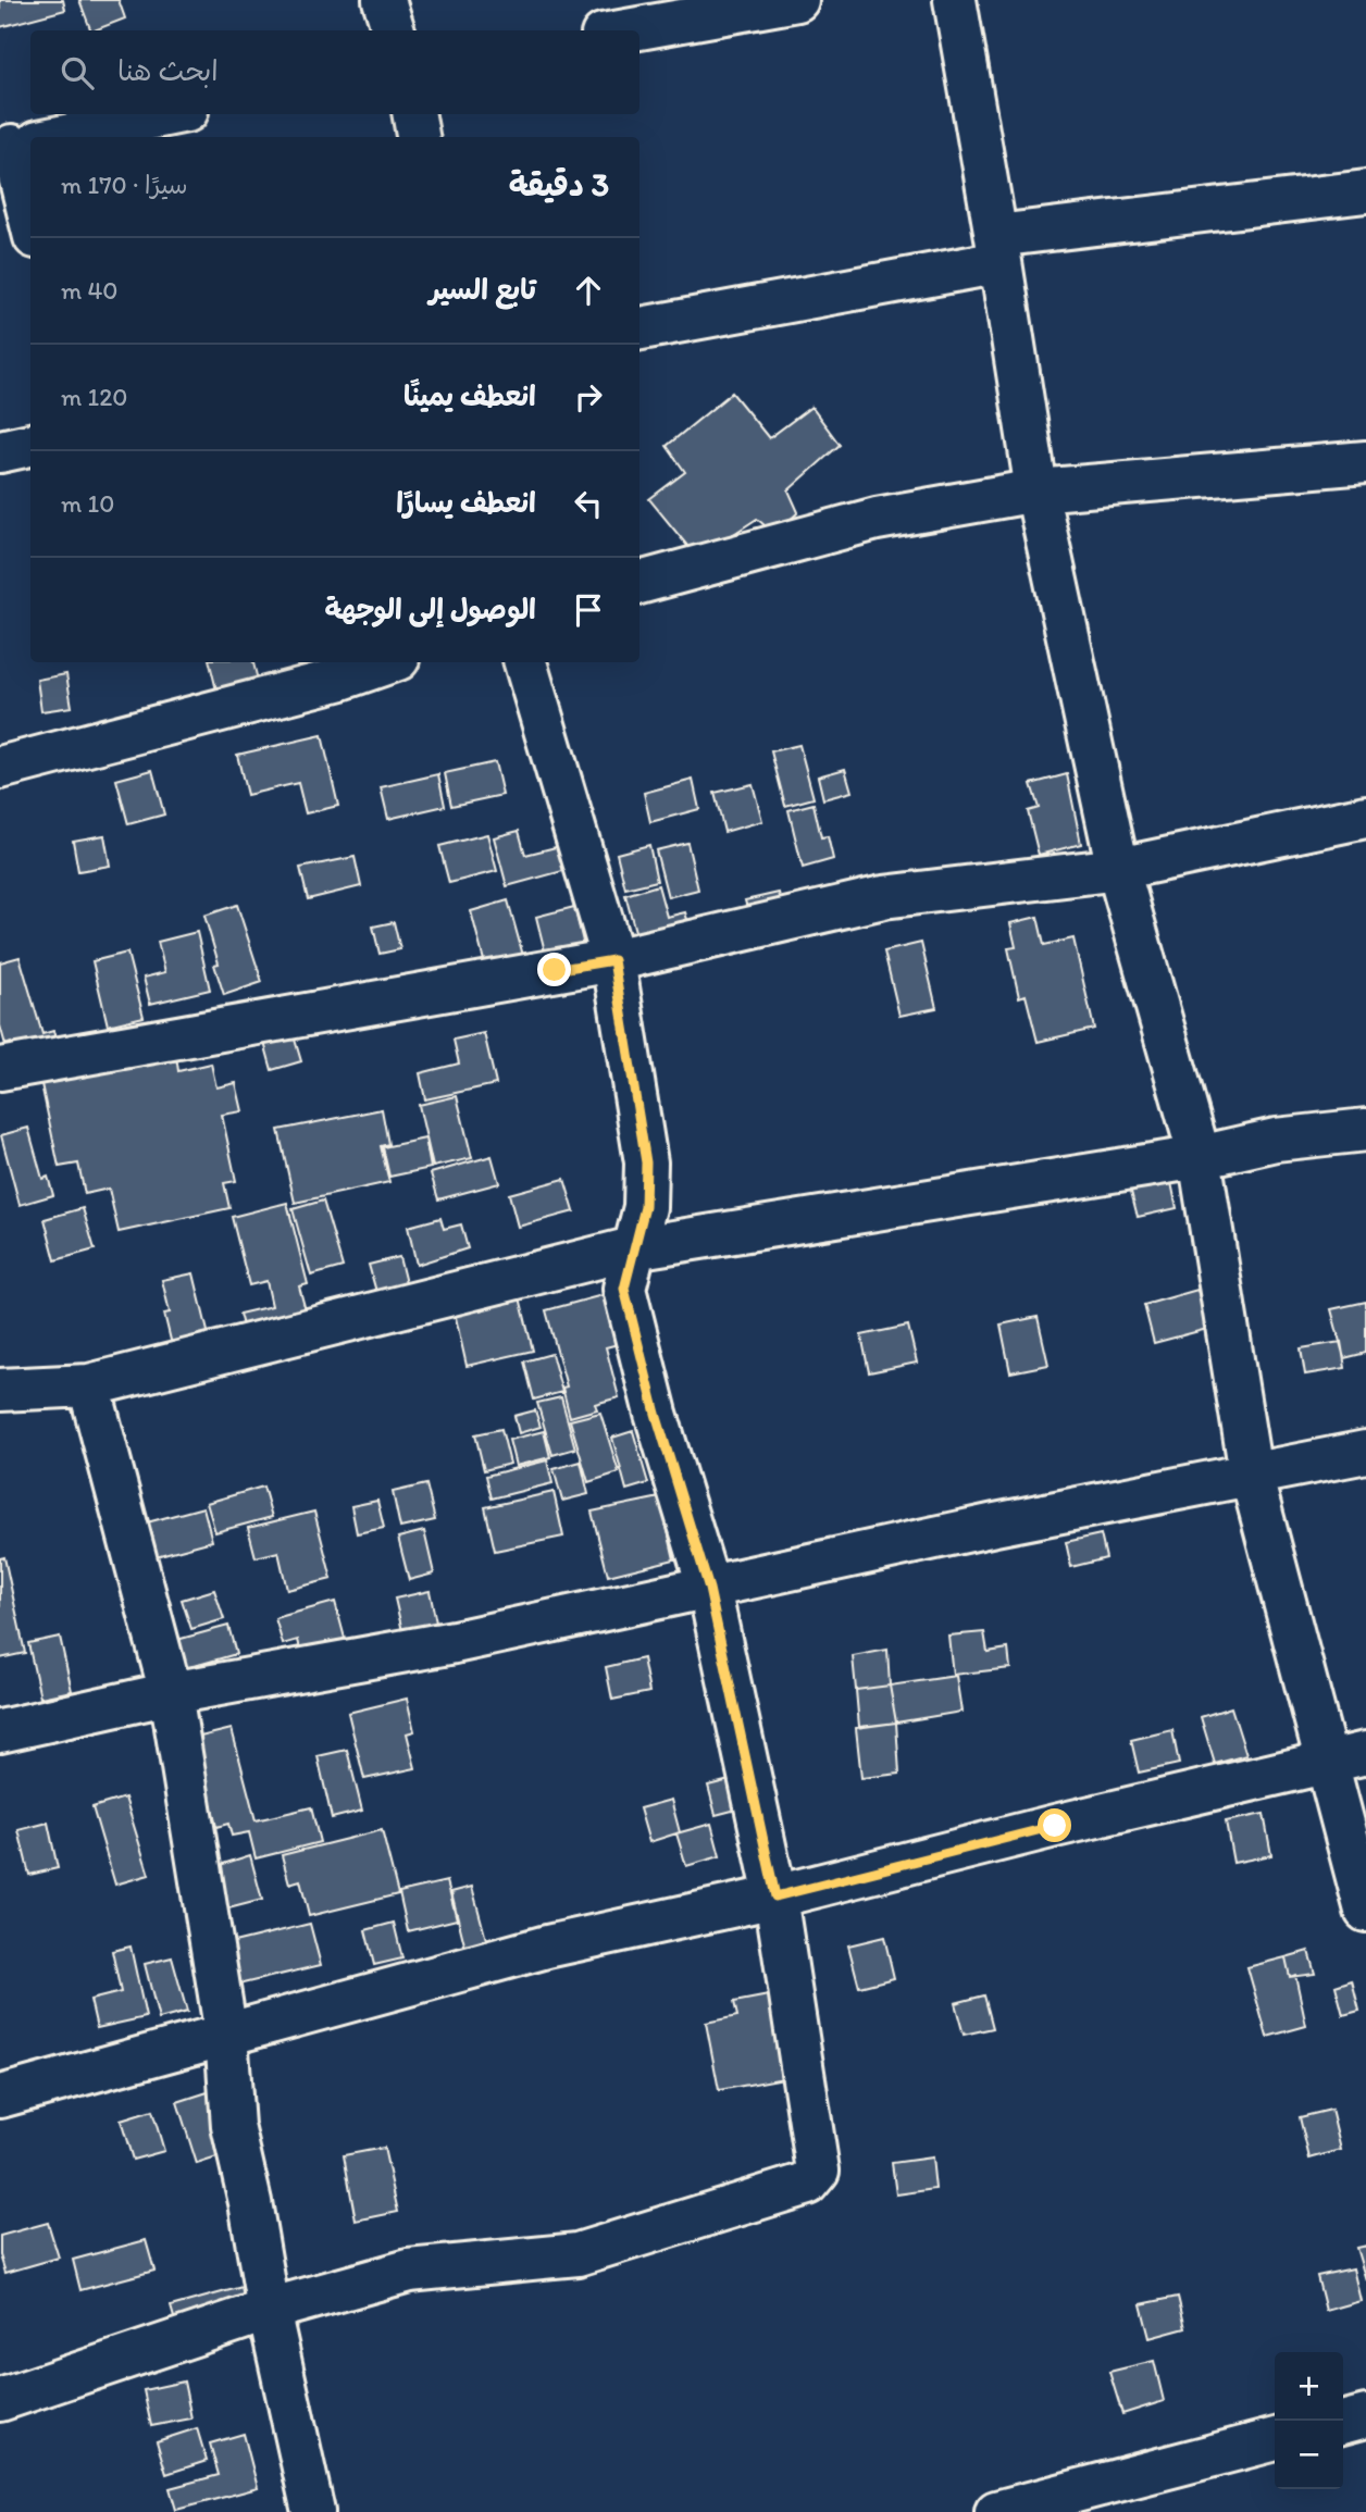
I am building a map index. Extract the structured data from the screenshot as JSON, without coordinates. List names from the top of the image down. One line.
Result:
{"page":{"search":"ابحث هنا","heading":["3 دقيقة","سيرًا · 170 m"],"list":[["تابع السير","40 m"],["انعطف يمينًا","120 m"],["انعطف يسارًا","10 m"],"الوصول إلى الوجهة"],"map_buttons":["+","−"]}}
